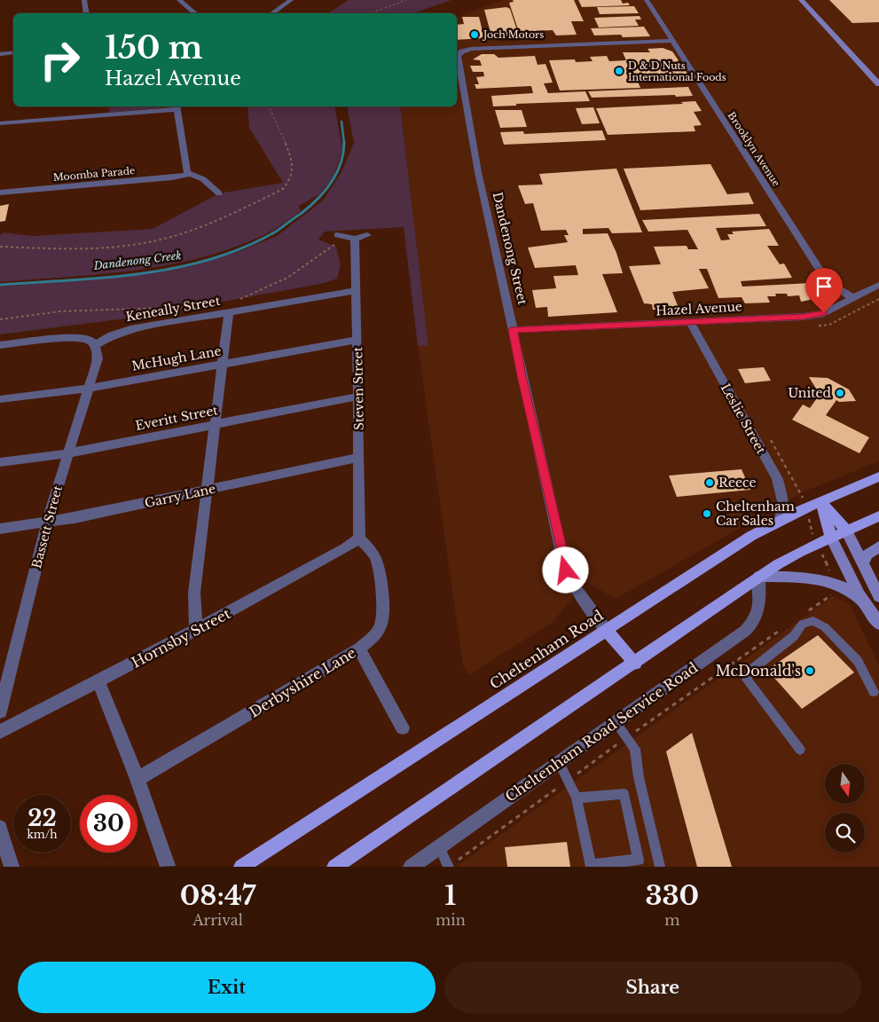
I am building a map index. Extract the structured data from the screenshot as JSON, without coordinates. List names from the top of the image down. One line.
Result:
{"streets":{"main road":["Dandenong Street","Cheltenham Road"],"street":["Brooklyn Avenue","Moomba Parade","Keneally Street","Hazel Avenue","McHugh Lane","Steven Street","Everitt Street","Leslie Street","Garry Lane","Bassett Street","Hornsby Street","Derbyshire Lane","Cheltenham Road Service Road"]},"crossings":[["Brooklyn Avenue","Dandenong Street"],["Brooklyn Avenue","Hazel Avenue"],["Dandenong Street","Hazel Avenue"],["Dandenong Street","Cheltenham Road"],["Keneally Street","Steven Street"],["Keneally Street","Bassett Street"],["Hazel Avenue","Leslie Street"],["McHugh Lane","Steven Street"],["McHugh Lane","Bassett Street"],["Steven Street","Everitt Street"],["Steven Street","Garry Lane"],["Steven Street","Hornsby Street"],["Steven Street","Derbyshire Lane"],["Everitt Street","Bassett Street"],["Leslie Street","Cheltenham Road"],["Garry Lane","Bassett Street"],["Hornsby Street","Derbyshire Lane"]],"water":["Dandenong Creek"],"places":["Joch Motors","D & D Nuts International Foods","United","Reece","Cheltenham Car Sales","McDonald's"],"north":"bottom","page":{"turn":["150 m","Hazel Avenue"],"speed":"22 km/h","limit":"30","eta":["08:47","Arrival","1","min","330","m"],"buttons":["Exit","Share"]}}
